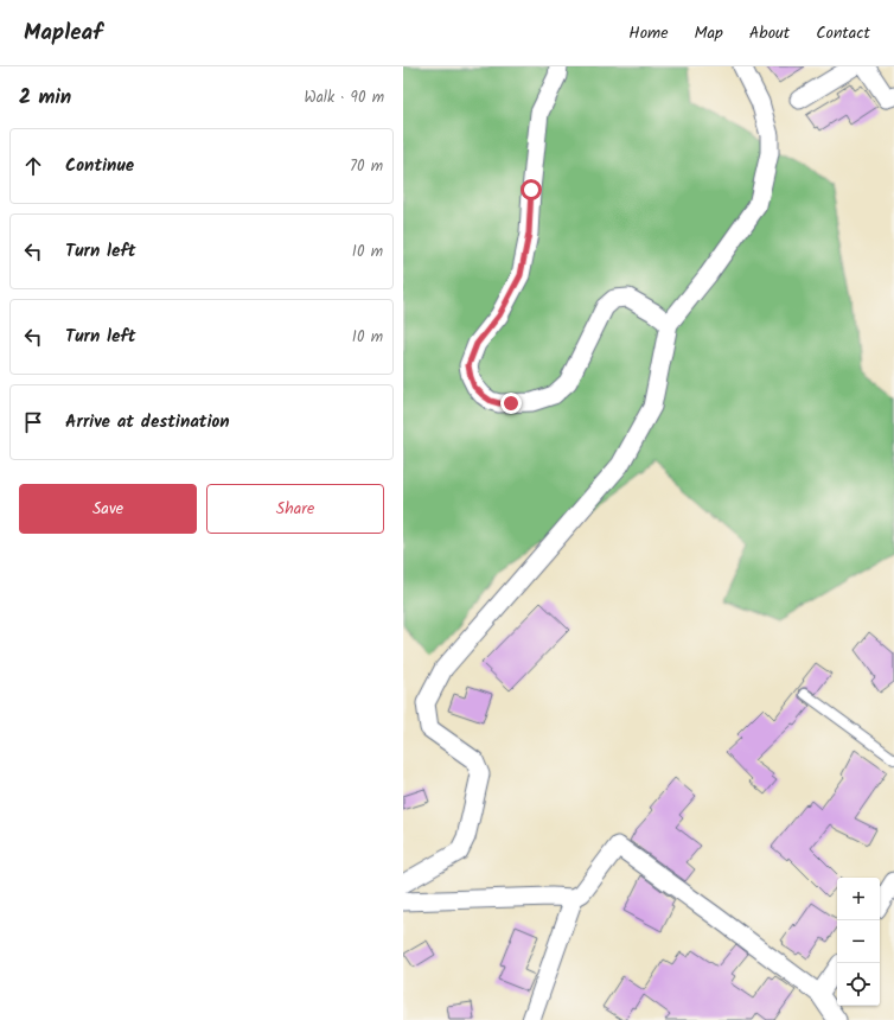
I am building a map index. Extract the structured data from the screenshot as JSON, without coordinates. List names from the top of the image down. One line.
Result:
{"page":{"header":"Mapleaf","nav":["Home","Map","About","Contact"],"heading":["2 min","Walk · 90 m"],"list":[["Continue","70 m"],["Turn left","10 m"],["Turn left","10 m"],"Arrive at destination"],"buttons":["Save","Share"],"map_buttons":["+","−"]}}
